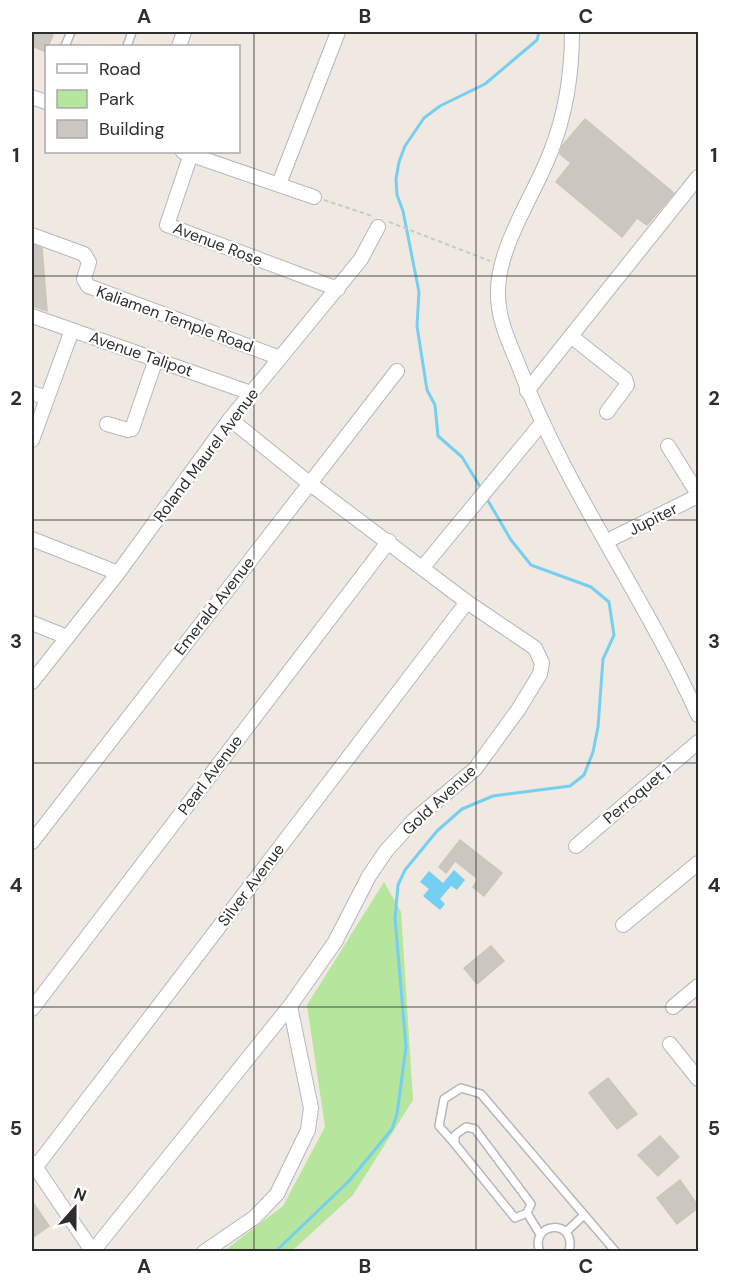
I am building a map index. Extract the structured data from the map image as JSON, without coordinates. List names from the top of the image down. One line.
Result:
{"streets":{"street":["Avenue Rose","Kaliamen Temple Road","Avenue Talipot","Roland Maurel Avenue","Jupiter","Emerald Avenue","Pearl Avenue","Perroquet 1","Gold Avenue","Silver Avenue"]},"crossings":[["Avenue Rose","Roland Maurel Avenue"],["Kaliamen Temple Road","Roland Maurel Avenue"],["Avenue Talipot","Roland Maurel Avenue"],["Roland Maurel Avenue","Gold Avenue"],["Emerald Avenue","Gold Avenue"],["Pearl Avenue","Gold Avenue"],["Gold Avenue","Silver Avenue"]],"legend":["Road","Park","Building"],"north":"top","grid":{"columns":["A","B","C"],"rows":["1","2","3","4","5"]}}
